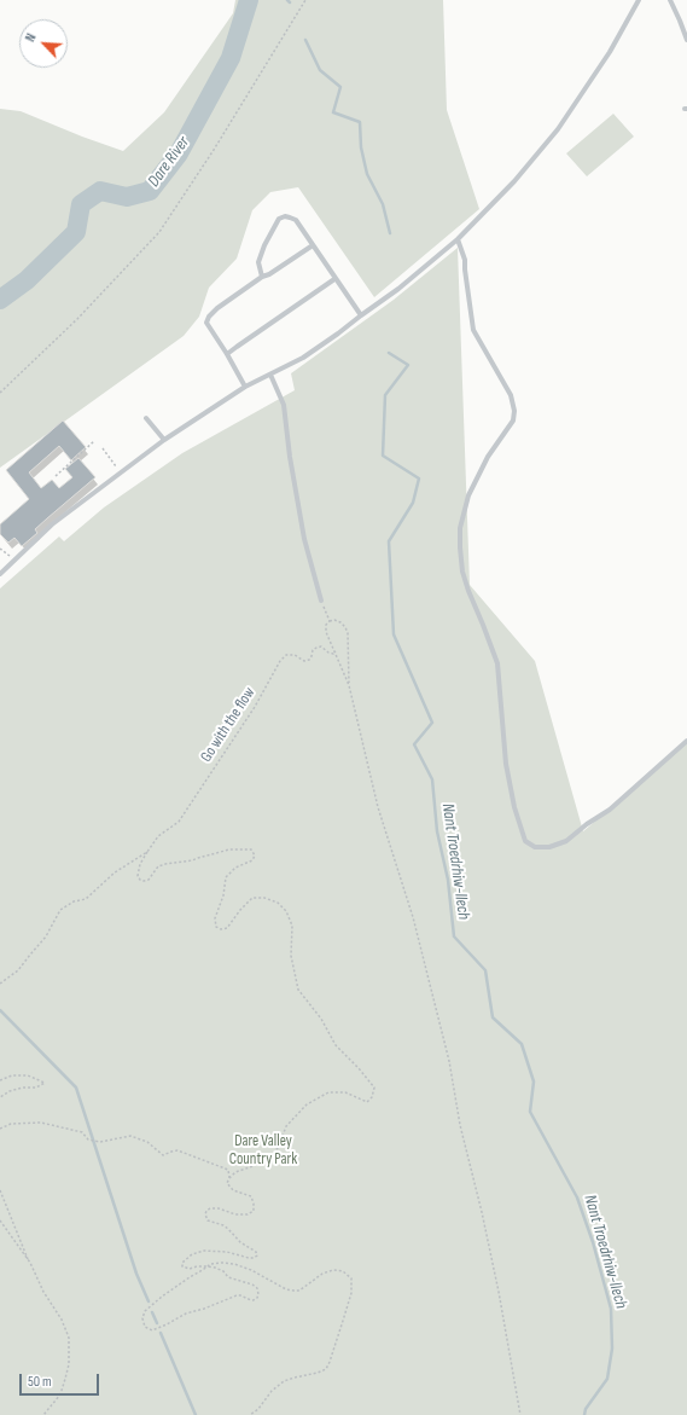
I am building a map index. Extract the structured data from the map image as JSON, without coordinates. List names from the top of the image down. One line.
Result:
{"streets":{"path":["Go with the flow"]},"water":["Dare River","Nant Troedrhiw-llech"],"parks":["Dare Valley Country Park"],"scale_bar":"50 m","north":"top left"}
